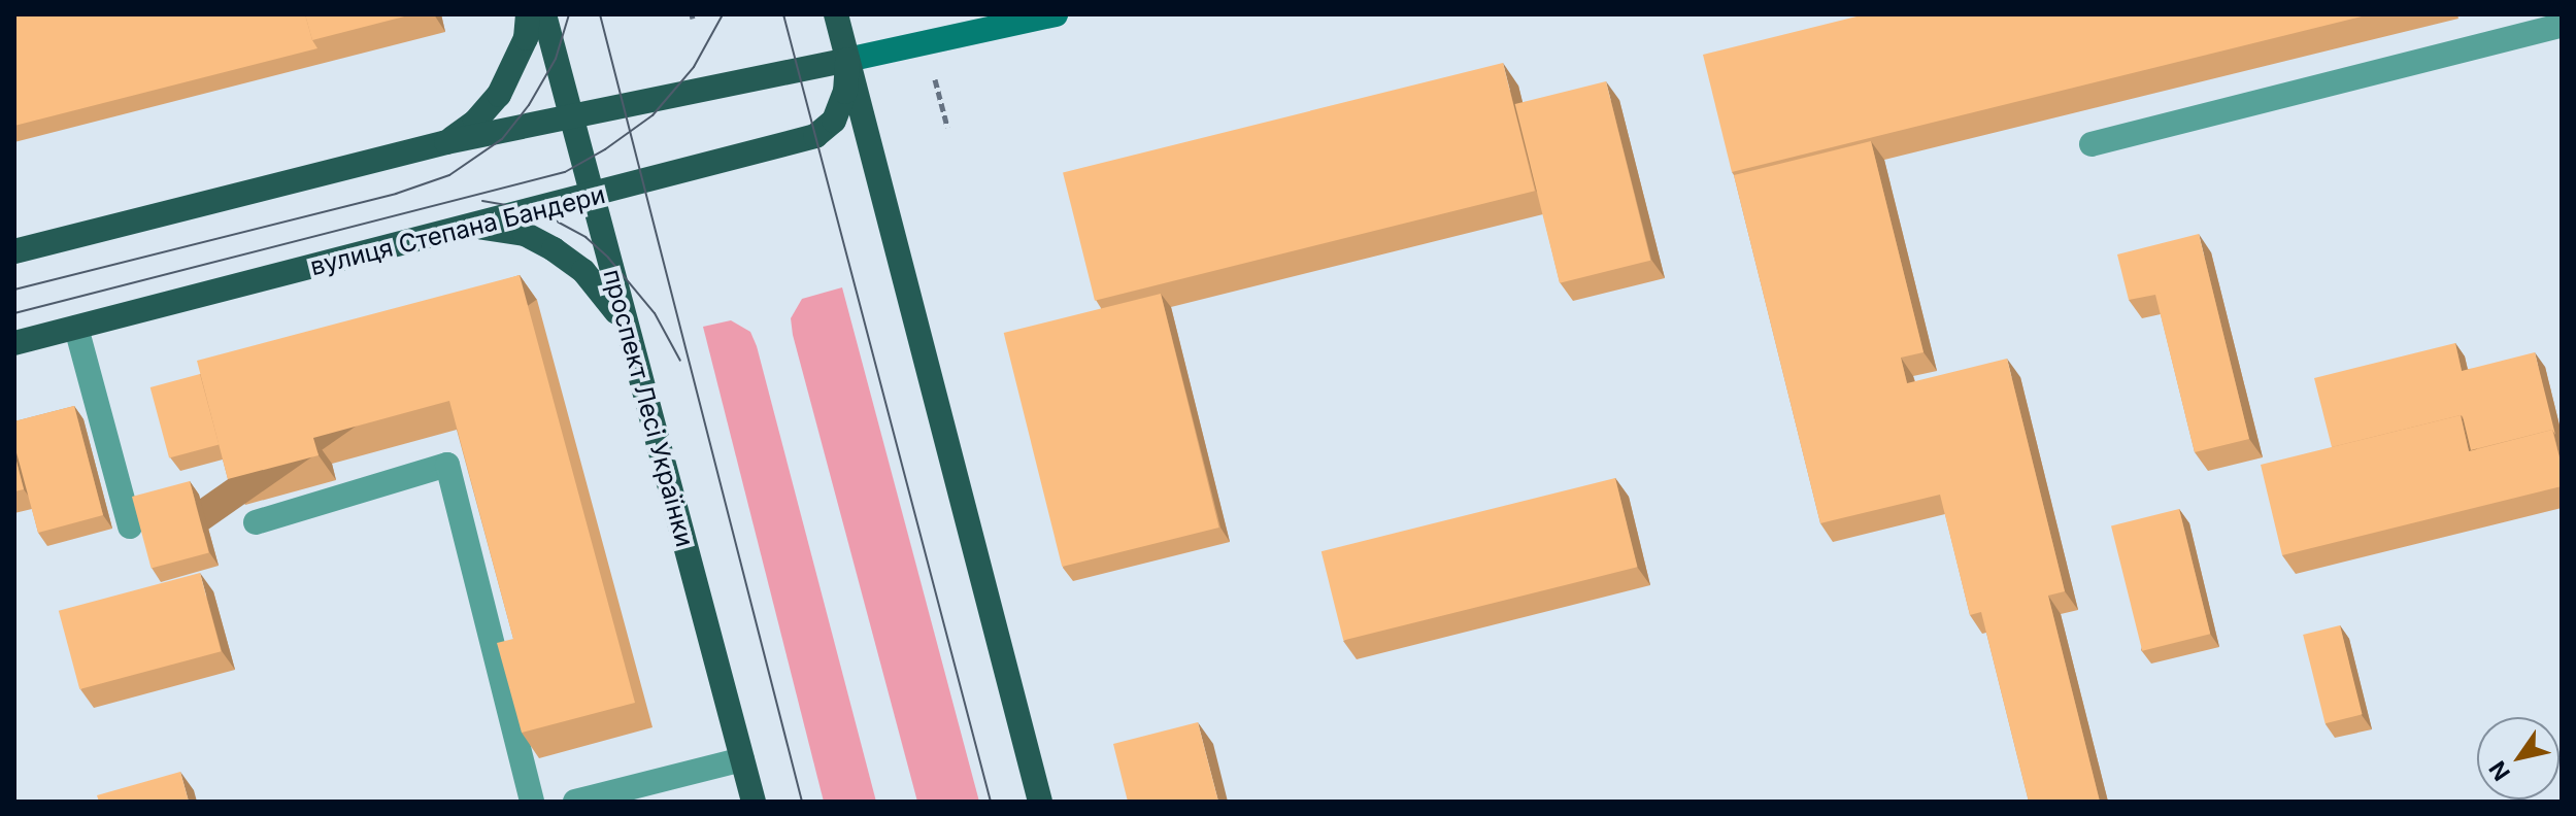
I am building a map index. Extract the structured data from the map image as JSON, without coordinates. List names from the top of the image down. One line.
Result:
{"streets":{"main road":["вулиця Степана Бандери","проспект Лесі Українки"]},"crossings":[["вулиця Степана Бандери","проспект Лесі Українки"]],"north":"bottom left"}
